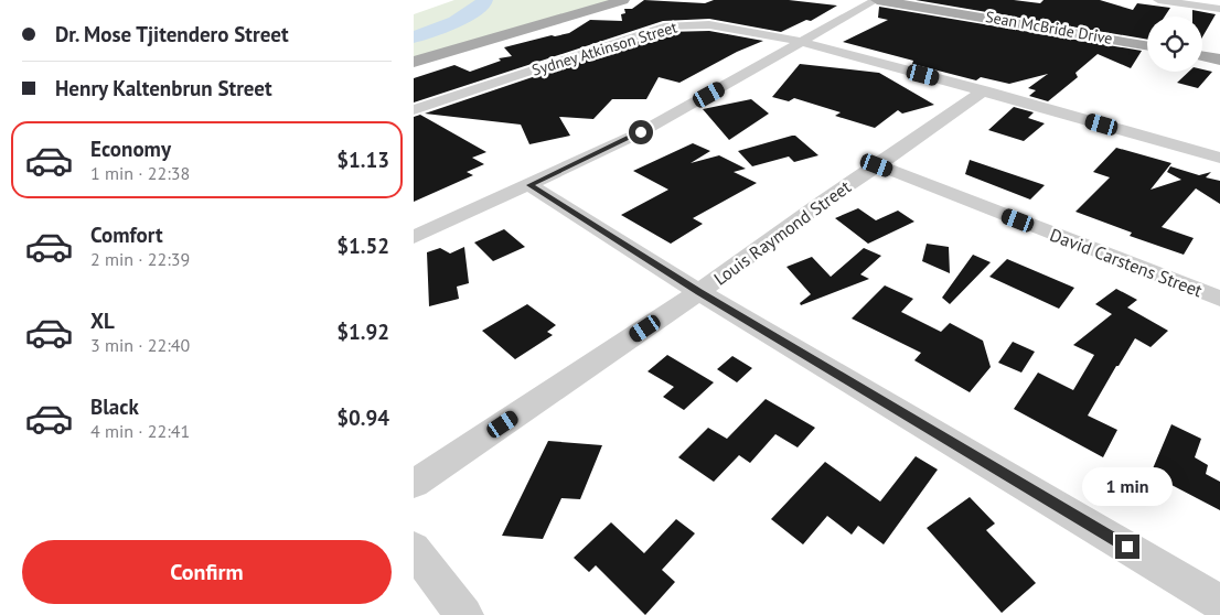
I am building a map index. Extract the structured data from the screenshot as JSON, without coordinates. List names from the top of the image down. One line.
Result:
{"streets":{"main road":["Sean McBride Drive"],"street":["Sydney Atkinson Street","Louis Raymond Street","David Carstens Street"]},"crossings":[["Sydney Atkinson Street","Louis Raymond Street"],["Louis Raymond Street","David Carstens Street"]],"page":{"banner":["Dr. Mose Tjitendero Street","Henry Kaltenbrun Street"],"list":[{"name":"Economy","note":"1 min · 22:38","value":"$1.13"},{"name":"Comfort","note":"2 min · 22:39","value":"$1.52"},{"name":"XL","note":"3 min · 22:40","value":"$1.92"},{"name":"Black","note":"4 min · 22:41","value":"$0.94"}],"bubble":"1 min","buttons":"Confirm"}}
